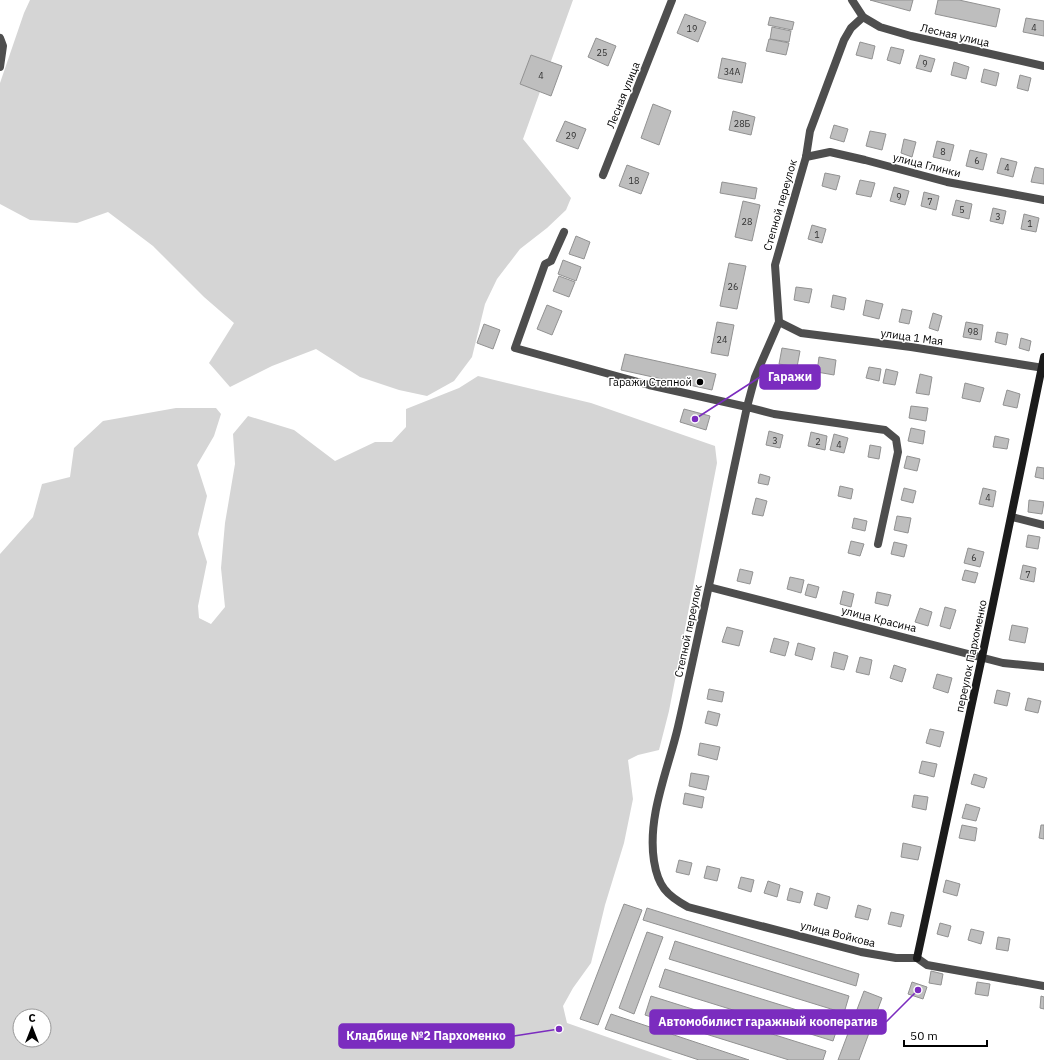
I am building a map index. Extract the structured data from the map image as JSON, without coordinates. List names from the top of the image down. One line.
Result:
{"streets":{"street":["Лесная улица","улица Глинки","Степной переулок","улица 1 Мая","улица Красина","переулок Пархоменко","улица Войкова"]},"crossings":[["Лесная улица","Степной переулок"],["улица Глинки","Степной переулок"],["Степной переулок","улица 1 Мая"],["Степной переулок","улица Красина"],["Степной переулок","улица Войкова"],["улица 1 Мая","переулок Пархоменко"],["улица Красина","переулок Пархоменко"],["переулок Пархоменко","улица Войкова"]],"places":["Гаражи Степной","Гаражи","Автомобилист гаражный кооператив","Кладбище №2 Пархоменко"],"house_numbers":["4","19","25","9","34А","4","28Б","29","8","6","4","18","9","7","5","3","28","1","1","26","98","24","3","2","4","4","6","7"],"scale_bar":"50 m","north":"top"}
